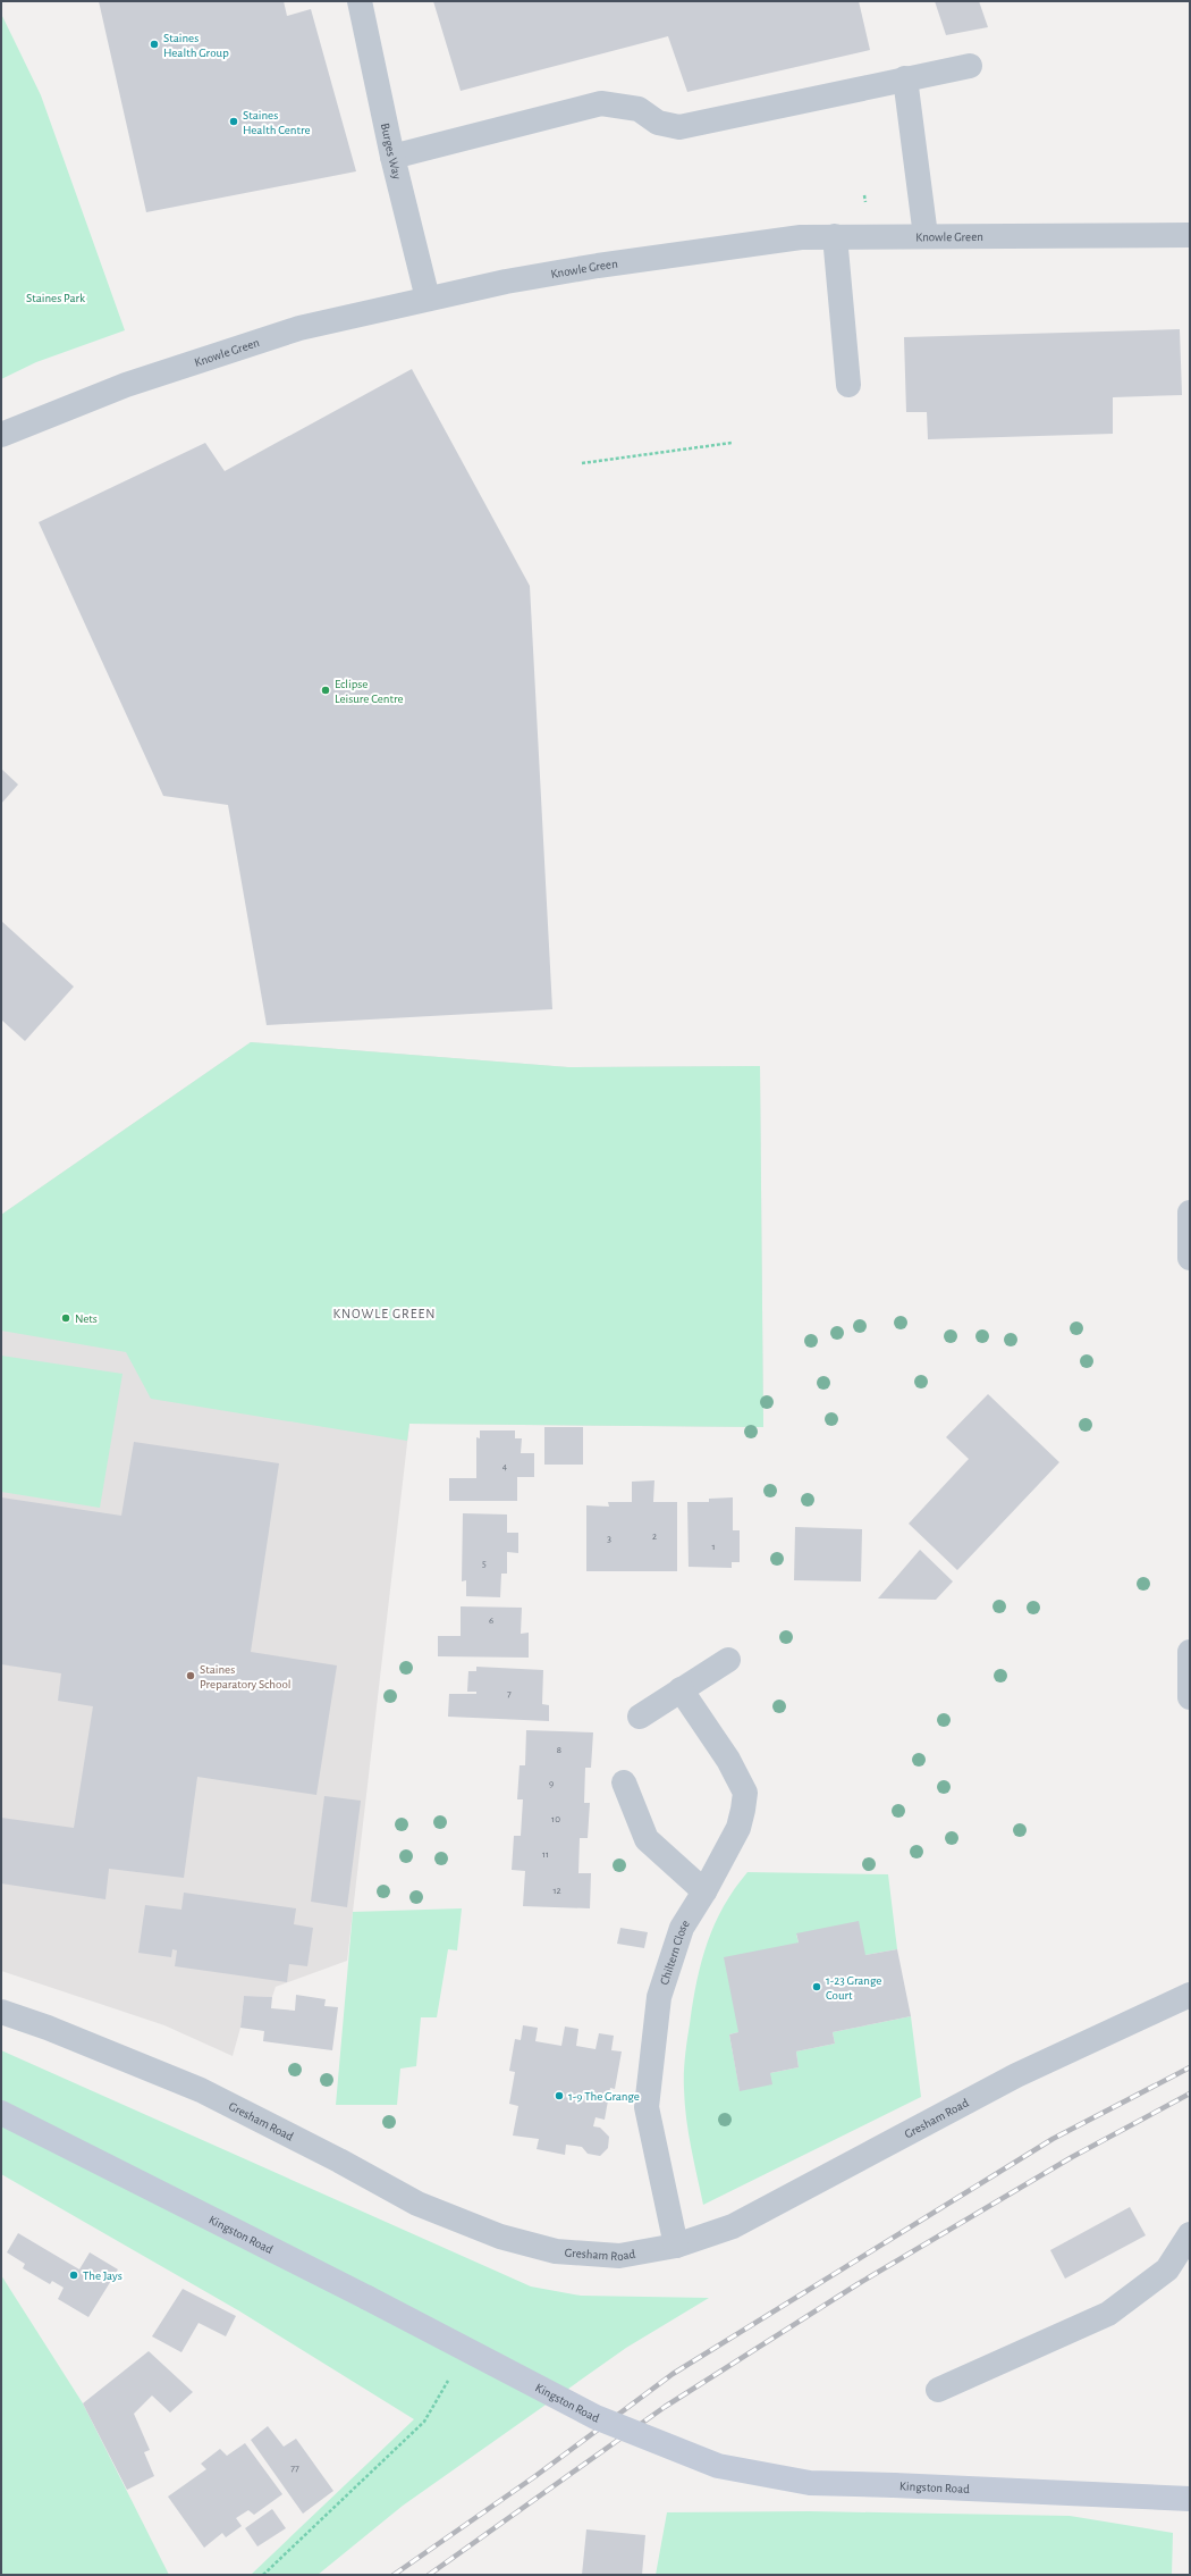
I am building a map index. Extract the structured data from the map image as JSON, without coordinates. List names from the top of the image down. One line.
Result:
{"streets":{"street":["Burges Way","Knowle Green","Chiltern Close","Gresham Road","Kingston Road"]},"crossings":[["Burges Way","Knowle Green"],["Chiltern Close","Gresham Road"]],"districts":["KNOWLE GREEN"],"parks":["Staines Park"],"places":["Staines Health Group","Staines Health Centre","Eclipse Leisure Centre","Nets","Staines Preparatory School","1-23 Grange Court","1-9 The Grange","The Jays"],"house_numbers":["4","2","3","1","5","6","7","8","9","10","11","12","77"]}
